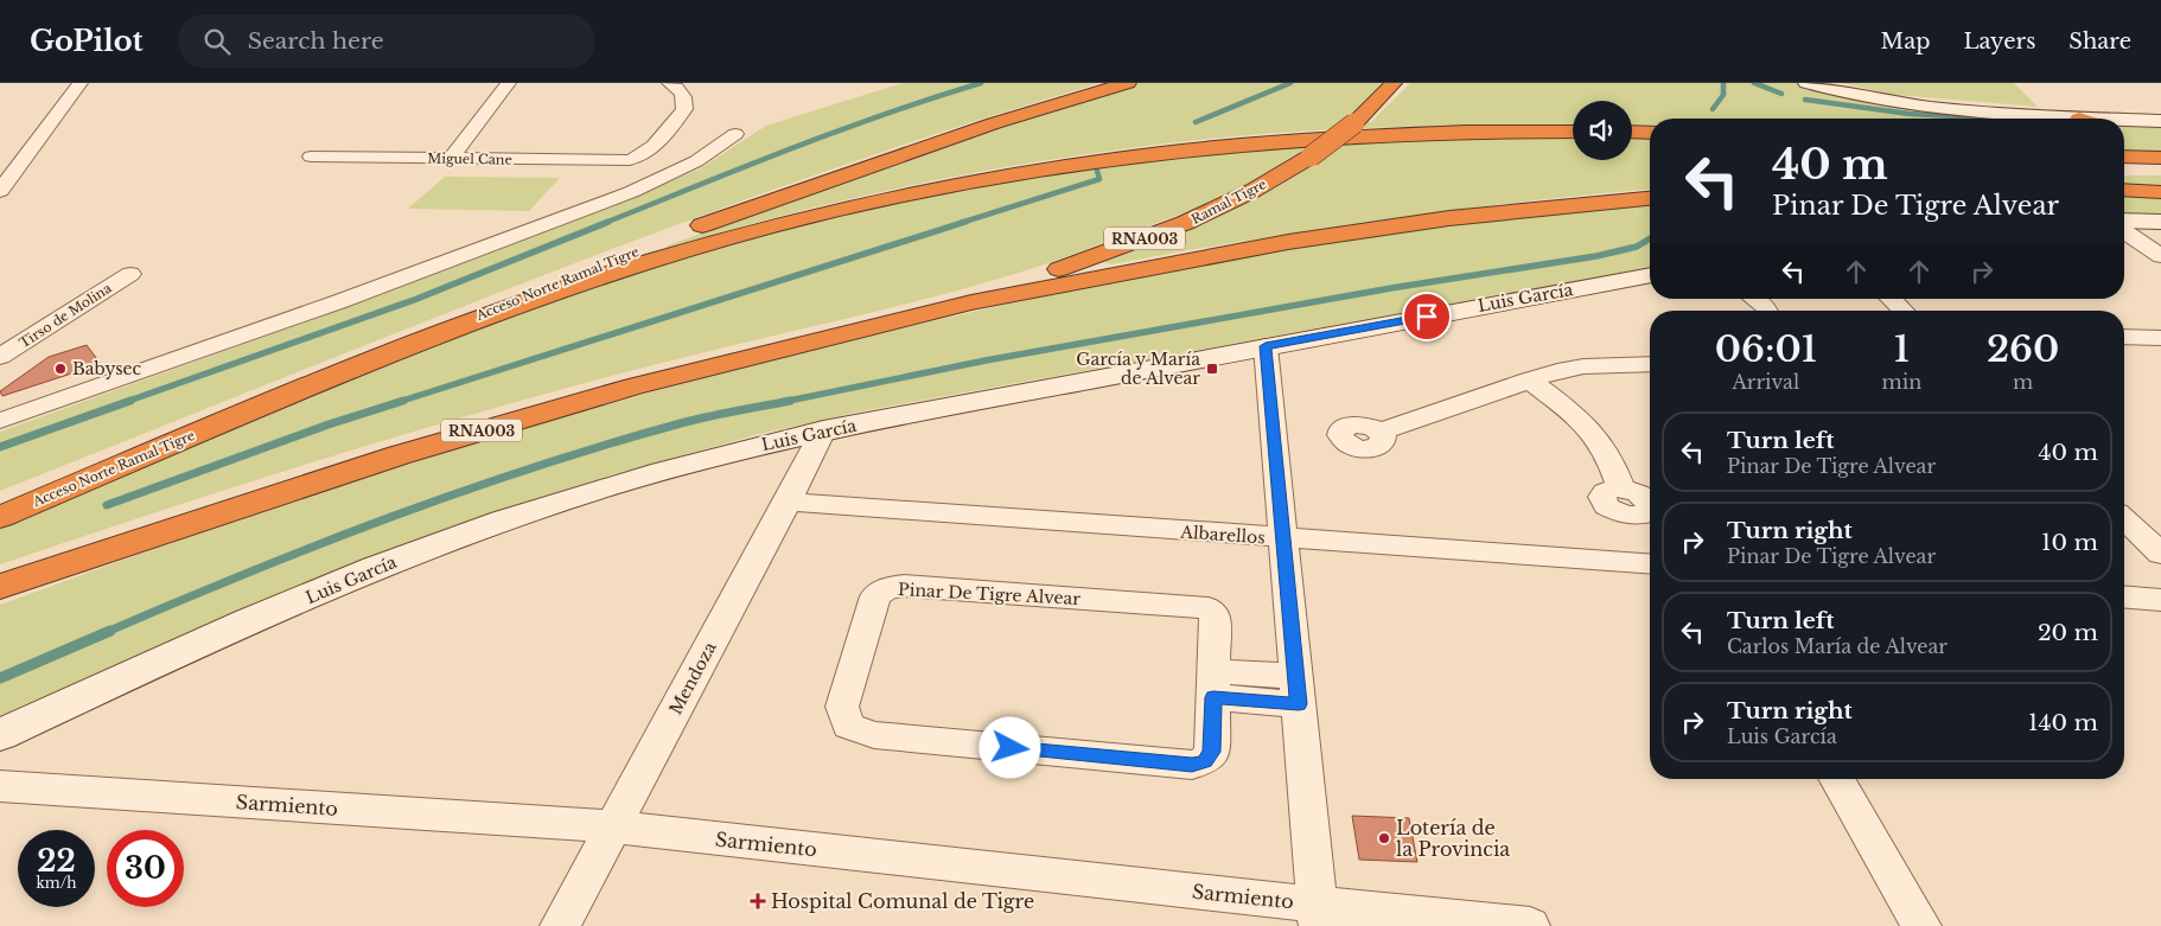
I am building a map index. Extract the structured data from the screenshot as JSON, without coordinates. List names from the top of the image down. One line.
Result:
{"streets":{"highway":["Ramal Tigre","RNA003","Acceso Norte Ramal Tigre"],"street":["Miguel Cane","Luis García","Tirso de Molina","Albarellos","Pinar De Tigre Alvear","Mendoza","Sarmiento"]},"crossings":[["Ramal Tigre","RNA003"],["Luis García","Mendoza"],["Albarellos","Mendoza"],["Mendoza","Sarmiento"]],"places":{"other":["Babysec","Lotería de la Provincia"],"transit":["García y María de Alvear"],"health":["Hospital Comunal de Tigre"]},"page":{"header":"GoPilot","search":"Search here","nav":["Map","Layers","Share"],"turn":["40 m","Pinar De Tigre Alvear"],"eta":["06:01","Arrival","1","min","260","m"],"list":[{"name":"Turn left","note":"Pinar De Tigre Alvear","value":"40 m"},{"name":"Turn right","note":"Pinar De Tigre Alvear","value":"10 m"},{"name":"Turn left","note":"Carlos María de Alvear","value":"20 m"},{"name":"Turn right","note":"Luis García","value":"140 m"}],"speed":"22 km/h","limit":"30"}}
